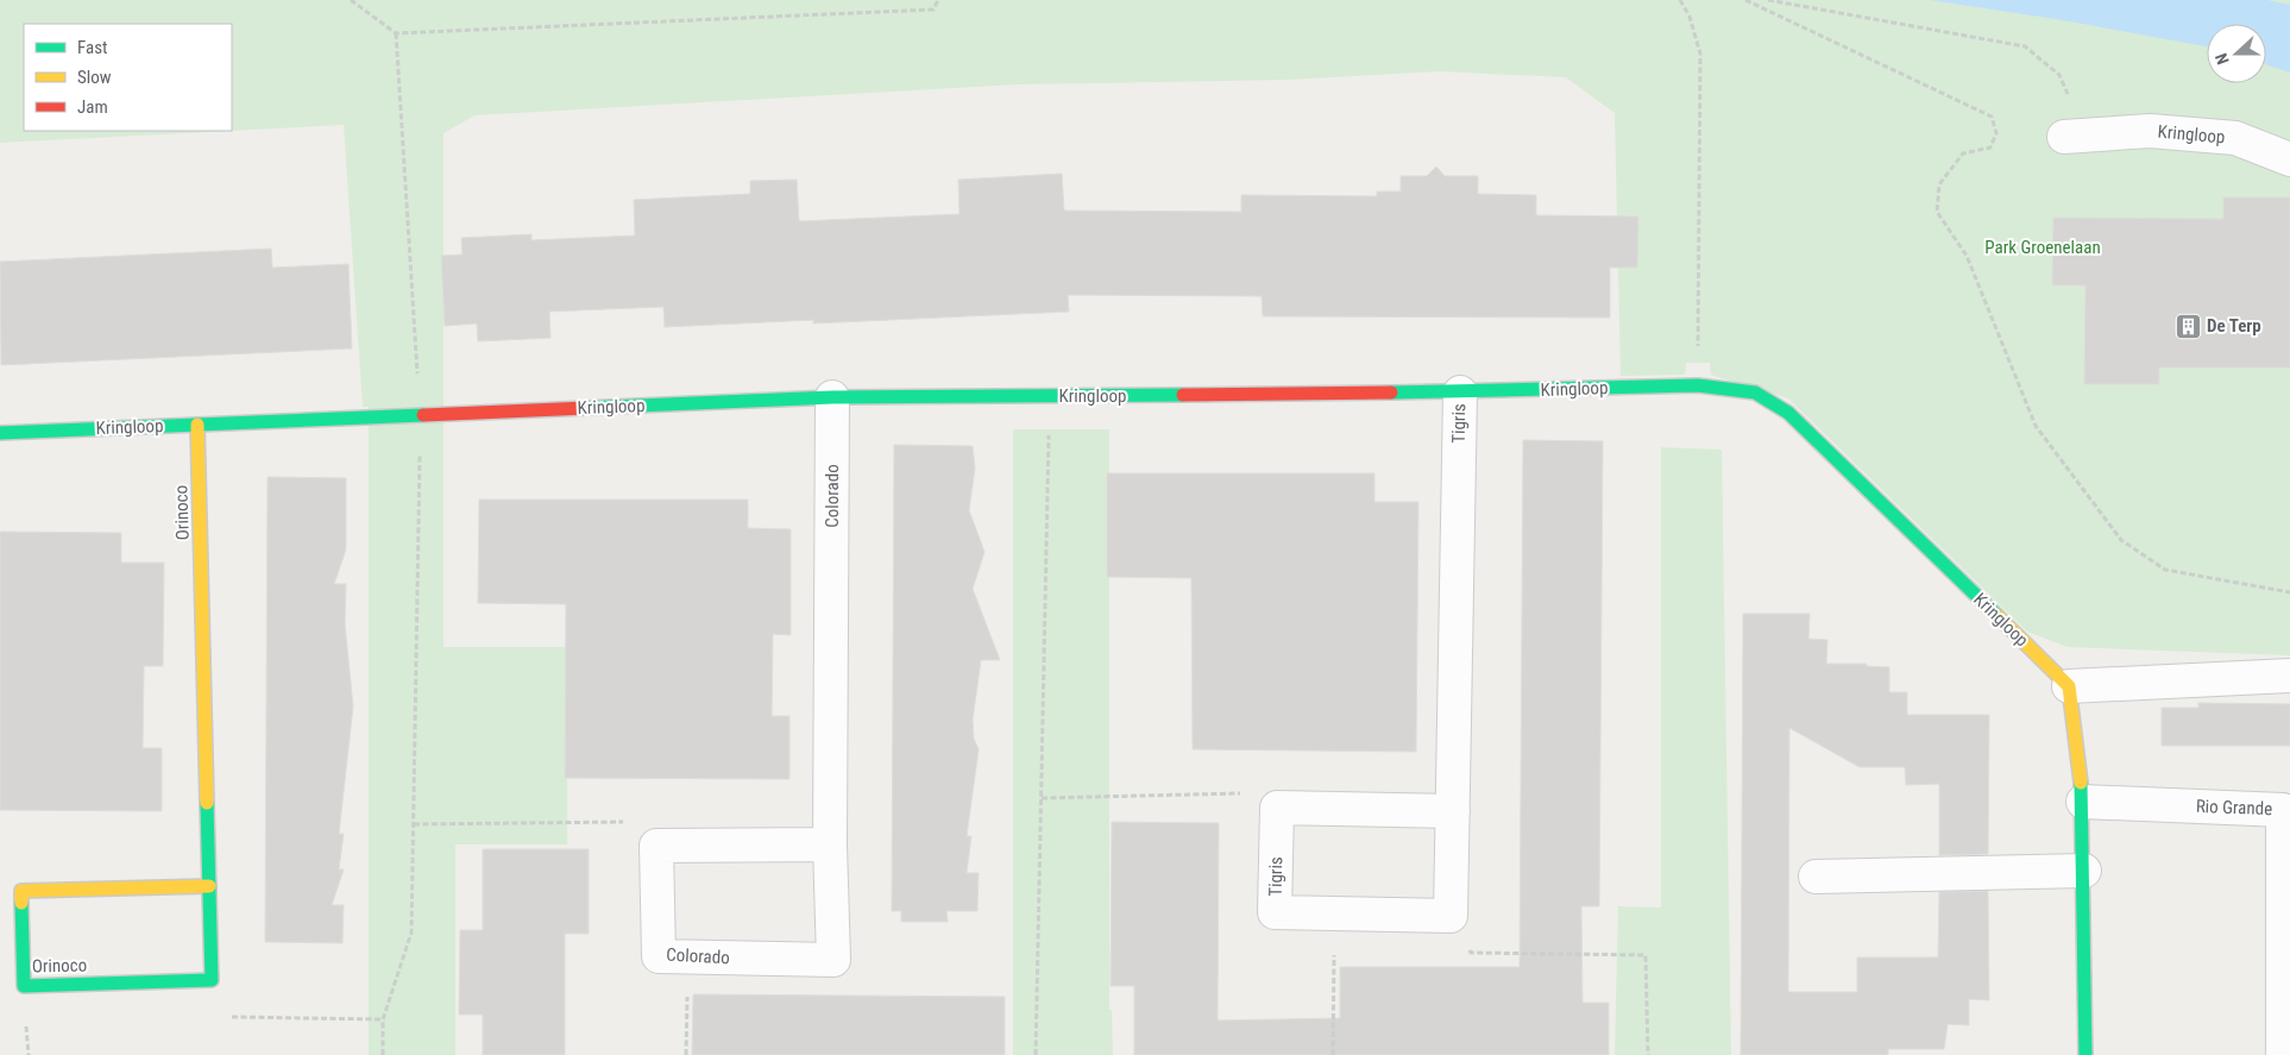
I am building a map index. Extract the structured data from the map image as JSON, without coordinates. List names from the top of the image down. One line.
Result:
{"streets":{"street":["Kringloop","Tigris","Colorado","Orinoco","Rio Grande"]},"crossings":[["Kringloop","Tigris"],["Kringloop","Colorado"],["Kringloop","Orinoco"]],"parks":["Park Groenelaan"],"places":{"building":["De Terp"]},"legend":["Fast","Slow","Jam"],"north":"left"}
